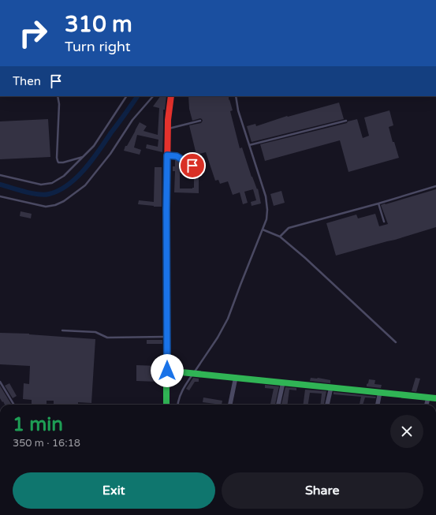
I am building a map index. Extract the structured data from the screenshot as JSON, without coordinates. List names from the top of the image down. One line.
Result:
{"page":{"turn":["310 m","Turn right"],"then":"Then","heading":["1 min","350 m · 16:18"],"buttons":["Exit","Share"]}}
